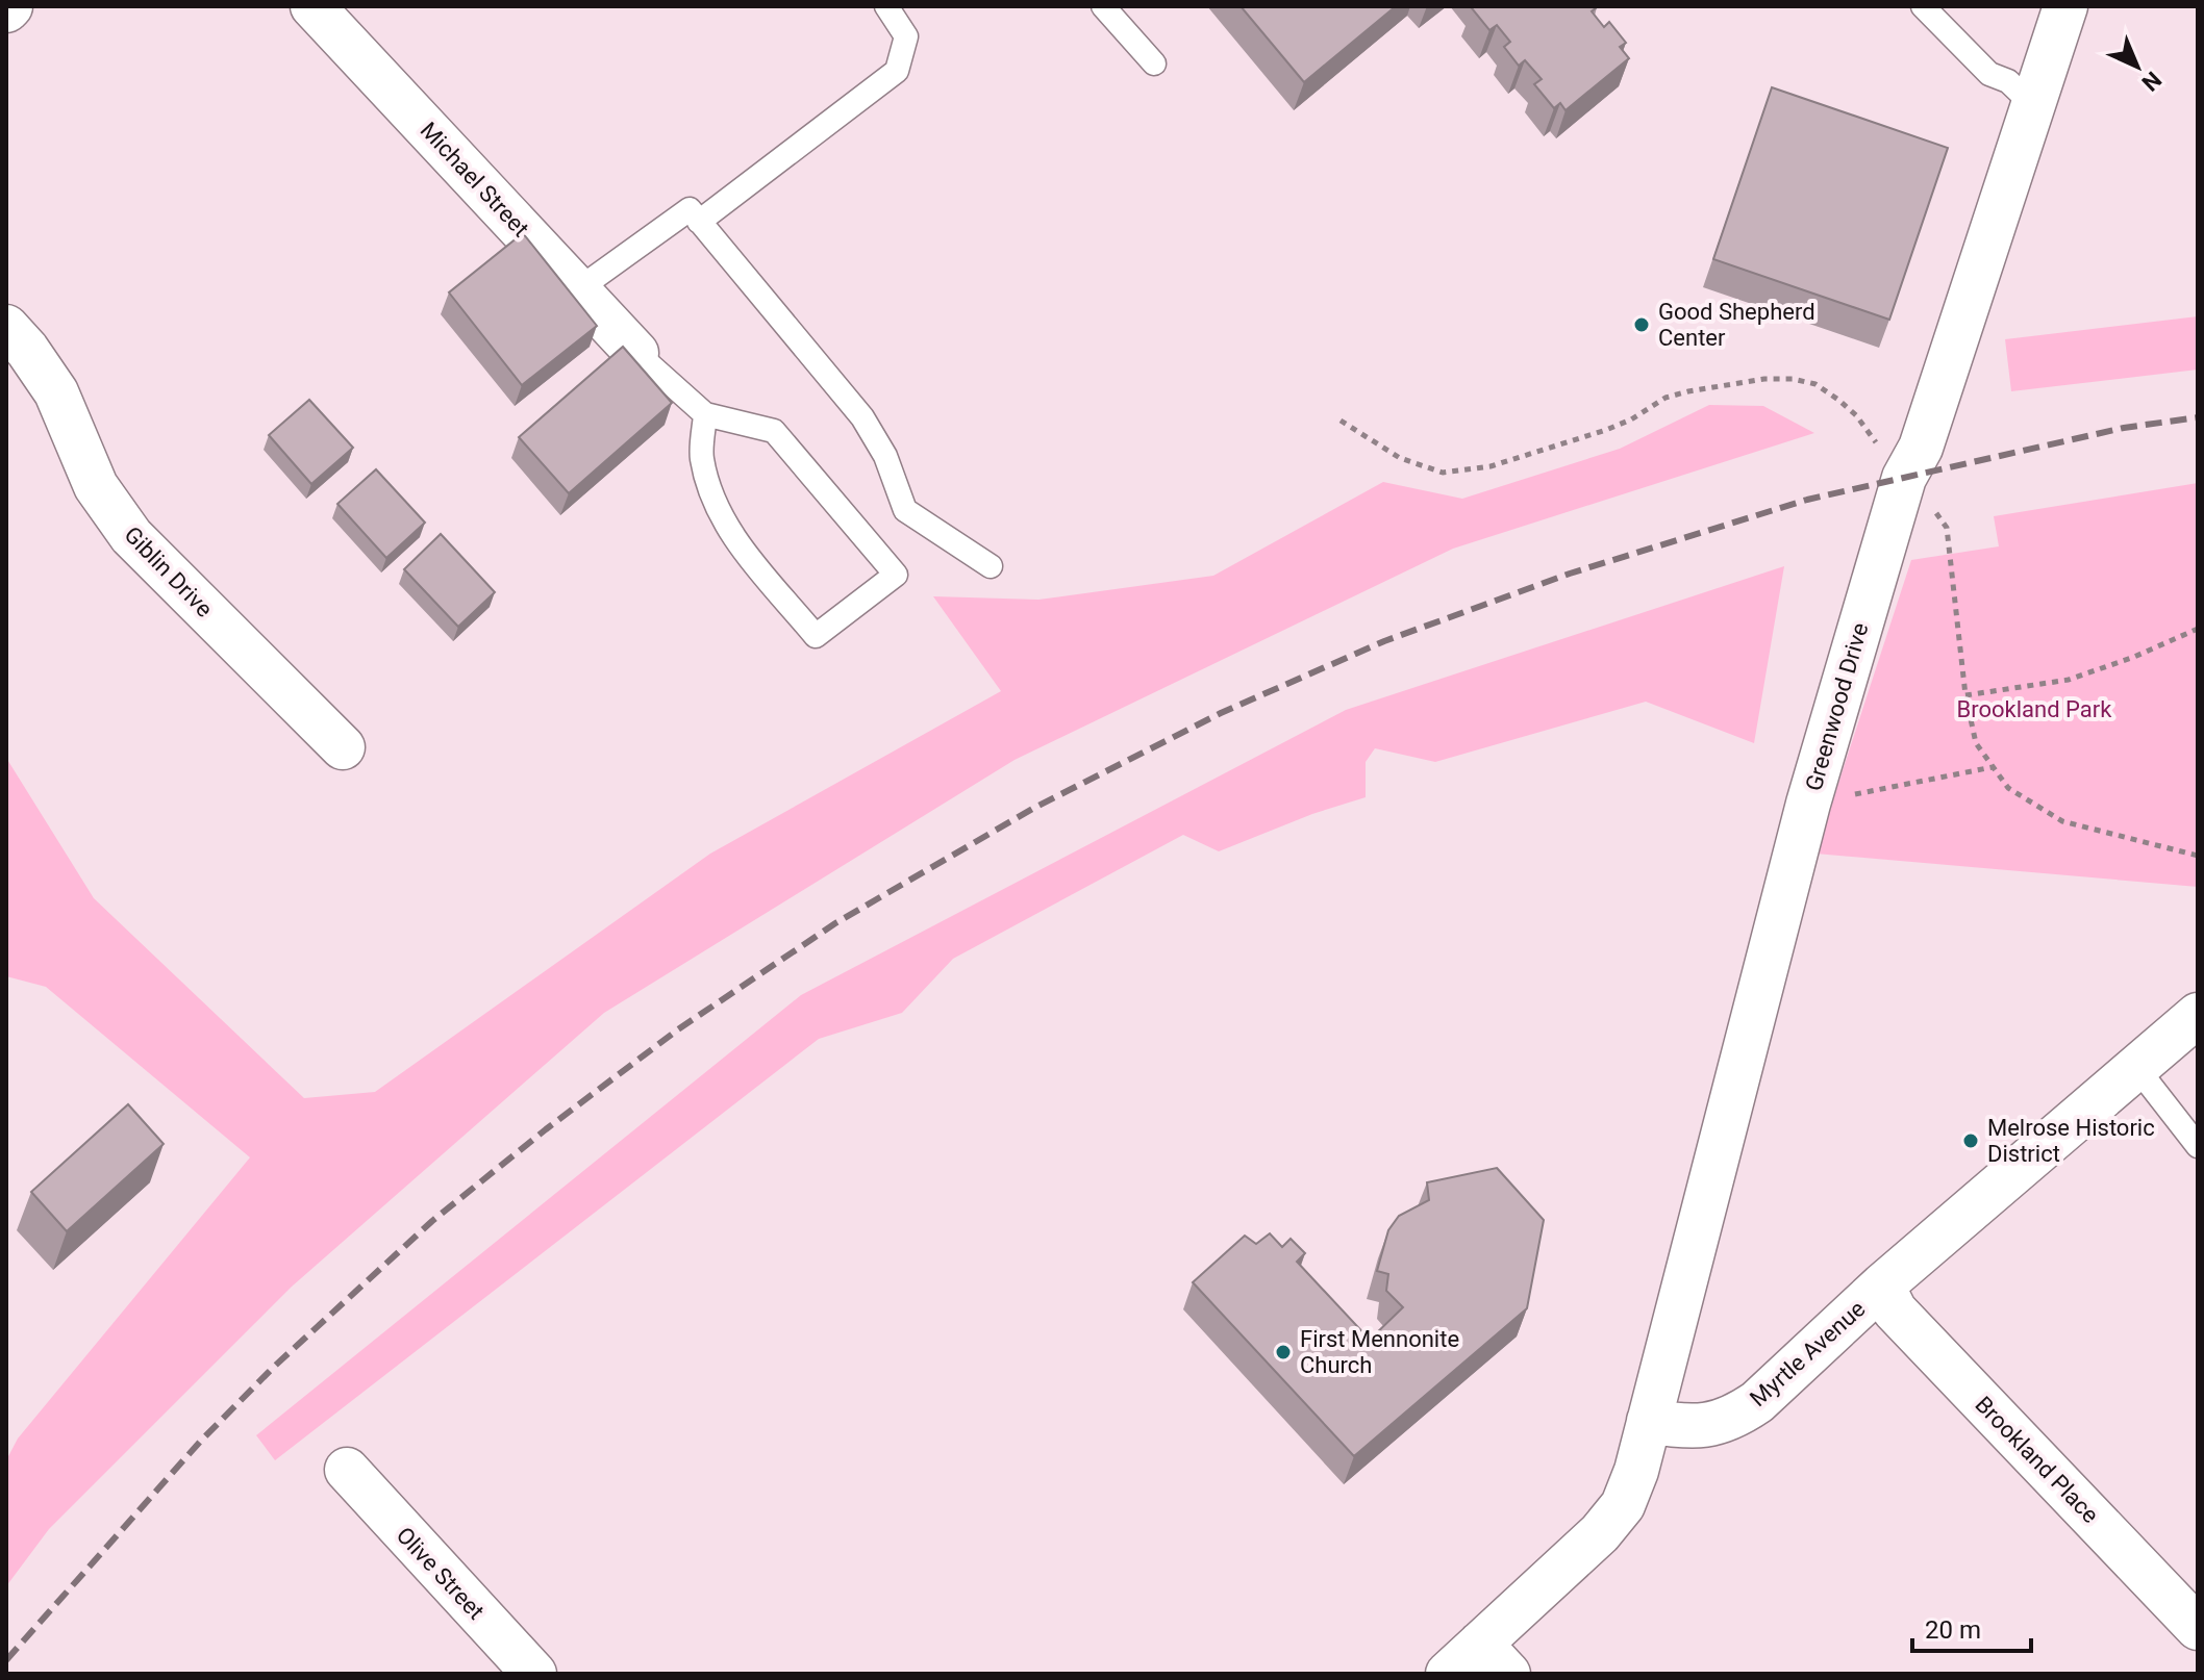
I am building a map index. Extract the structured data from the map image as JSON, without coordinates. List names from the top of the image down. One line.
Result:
{"streets":{"street":["Michael Street","Giblin Drive","Greenwood Drive","Myrtle Avenue","Brookland Place","Olive Street"]},"crossings":[["Greenwood Drive","Myrtle Avenue"],["Myrtle Avenue","Brookland Place"]],"parks":["Brookland Park"],"places":["Good Shepherd Center","Melrose Historic District","First Mennonite Church"],"scale_bar":"20 m","north":"bottom right"}
